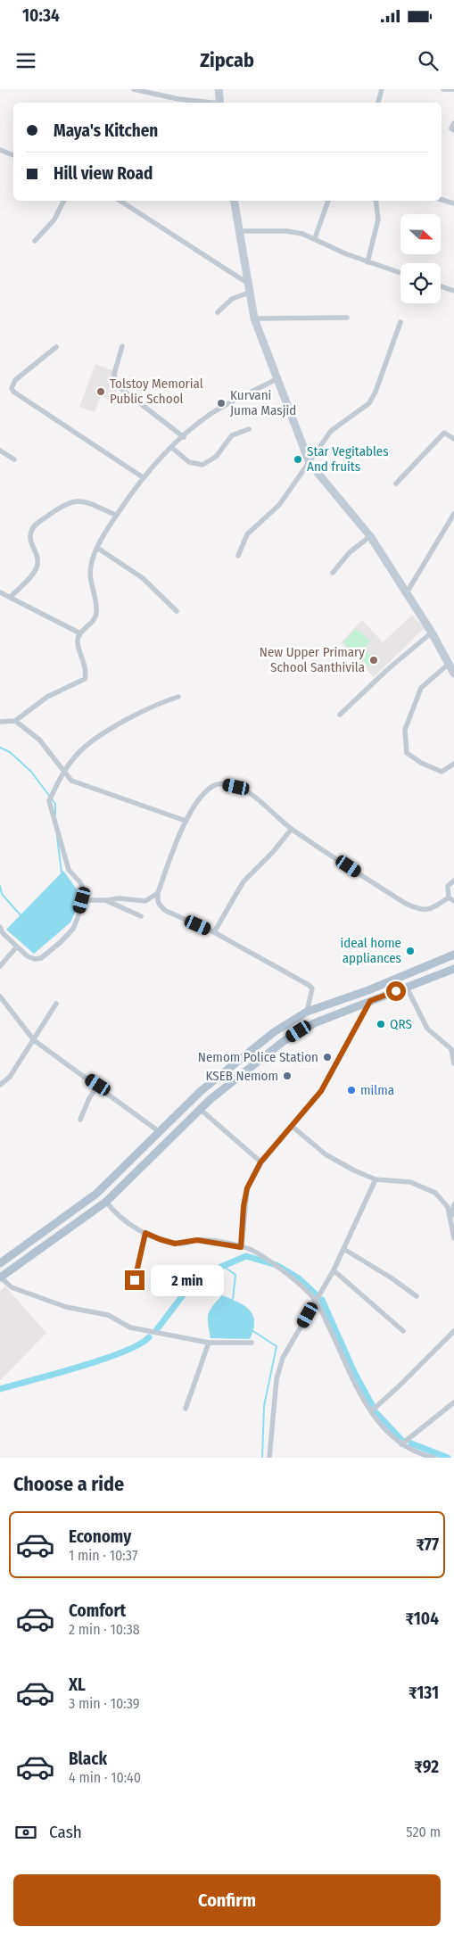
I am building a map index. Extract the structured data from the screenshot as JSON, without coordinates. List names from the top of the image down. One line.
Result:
{"places":["Tolstoy Memorial Public School","Kurvani Juma Masjid","Star Vegitables And fruits","New Upper Primary School Santhivila","ideal home appliances","QRS","Nemom Police Station","KSEB Nemom","milma"],"north":"right","page":{"status":"10:34","header":"Zipcab","banner":["Maya's Kitchen","Hill view Road"],"bubble":"2 min","heading":"Choose a ride","list":[{"name":"Economy","note":"1 min · 10:37","value":"₹77"},{"name":"Comfort","note":"2 min · 10:38","value":"₹104"},{"name":"XL","note":"3 min · 10:39","value":"₹131"},{"name":"Black","note":"4 min · 10:40","value":"₹92"}],"pay":["Cash","520 m"],"buttons":"Confirm"}}
